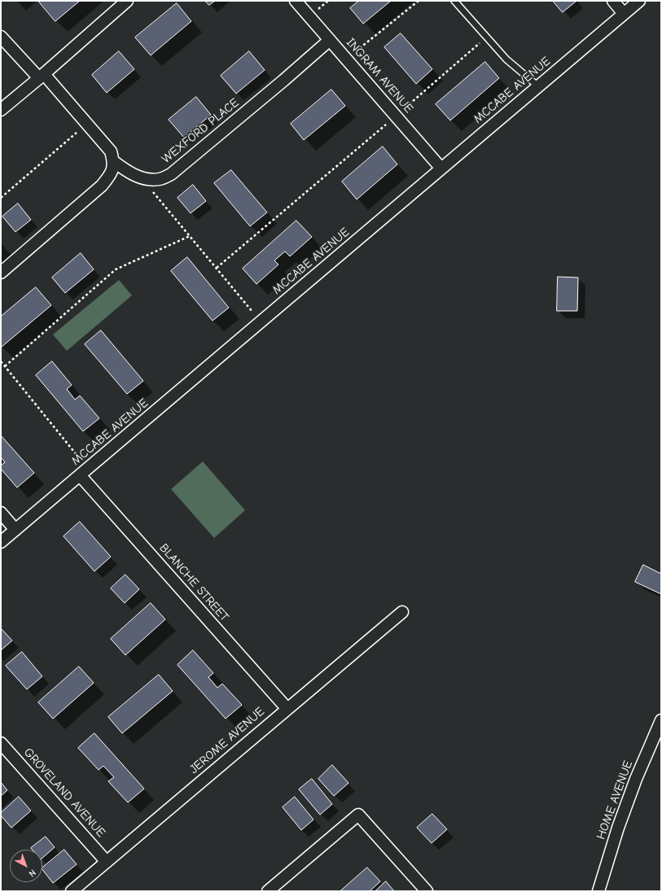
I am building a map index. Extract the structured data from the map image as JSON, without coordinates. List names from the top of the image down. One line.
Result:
{"streets":{"street":["INGRAM AVENUE","MCCABE AVENUE","WEXFORD PLACE","BLANCHE STREET","JEROME AVENUE","GROVELAND AVENUE","HOME AVENUE"]},"crossings":[["INGRAM AVENUE","MCCABE AVENUE"],["INGRAM AVENUE","WEXFORD PLACE"],["MCCABE AVENUE","BLANCHE STREET"],["BLANCHE STREET","JEROME AVENUE"],["JEROME AVENUE","GROVELAND AVENUE"]],"north":"bottom right"}
